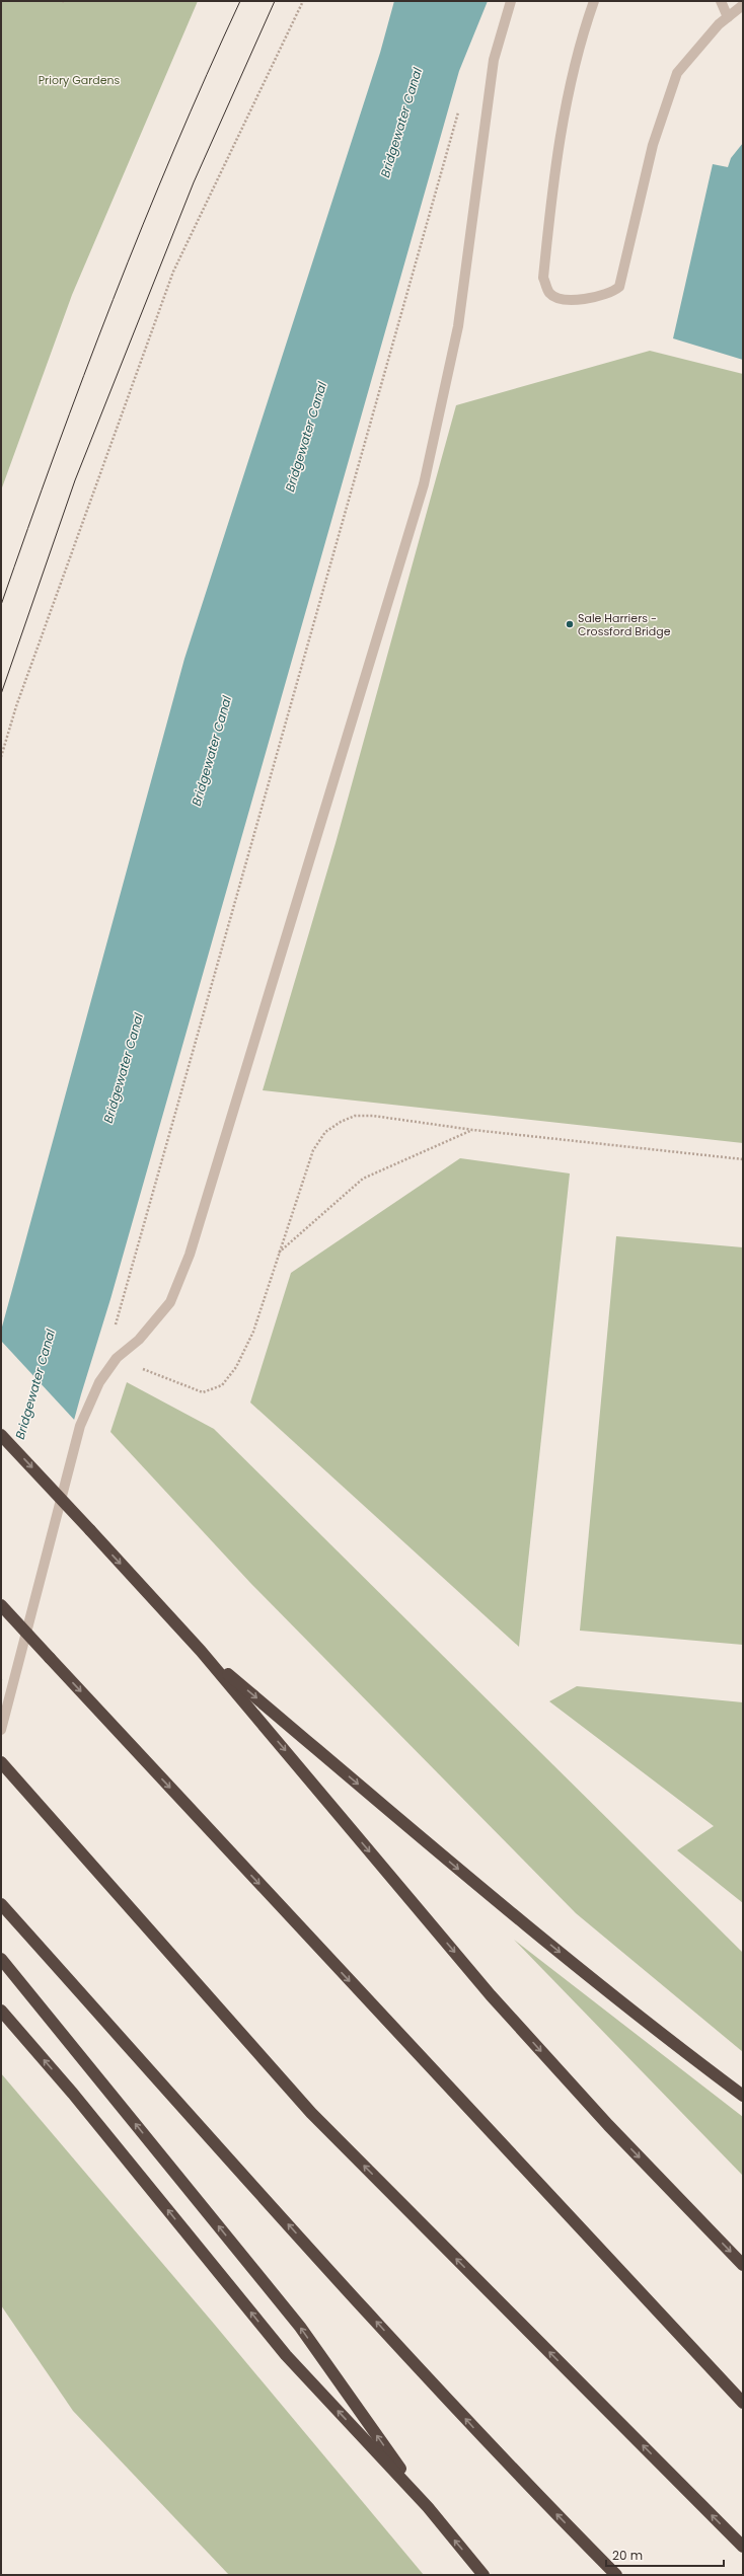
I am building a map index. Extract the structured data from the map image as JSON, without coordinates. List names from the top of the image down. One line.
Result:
{"water":["Bridgewater Canal"],"parks":["Priory Gardens"],"places":["Sale Harriers - Crossford Bridge"],"scale_bar":"20 m"}
